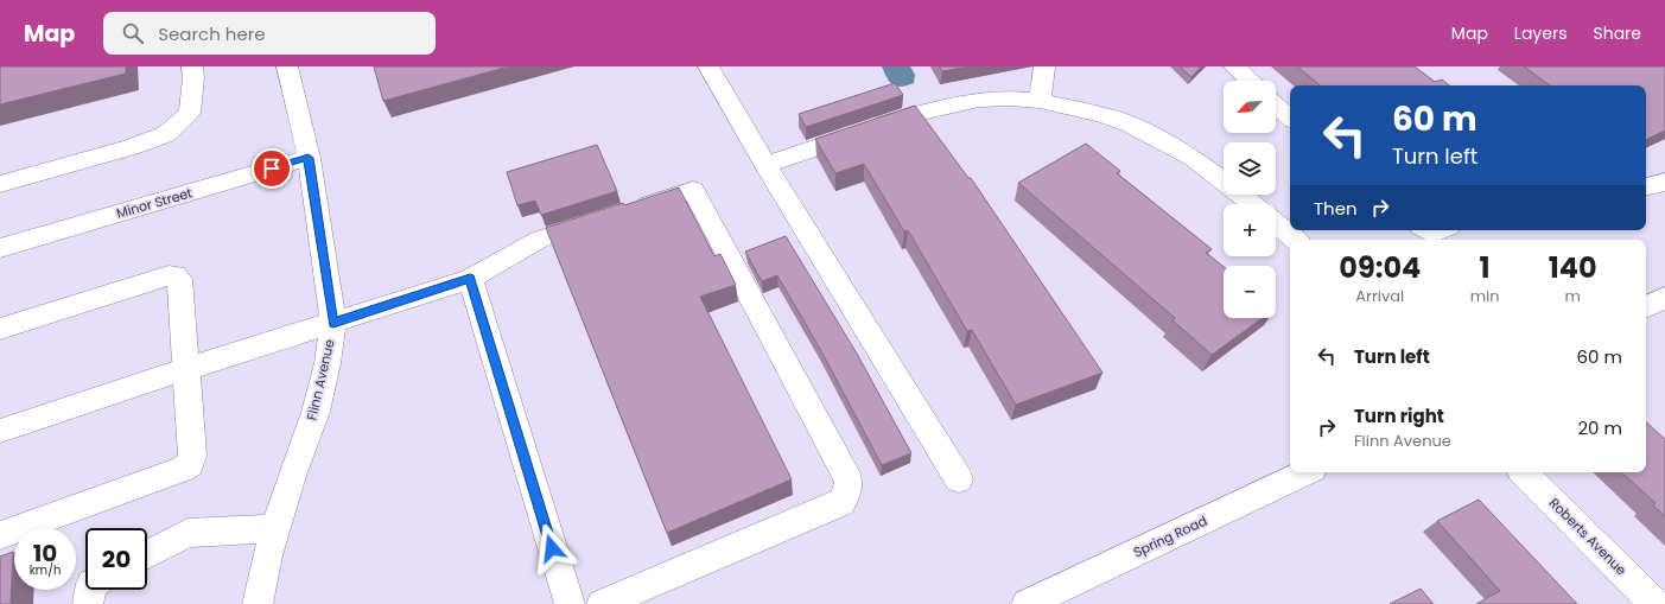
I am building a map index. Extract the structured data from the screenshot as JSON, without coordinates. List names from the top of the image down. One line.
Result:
{"streets":{"street":["Minor Street","Flinn Avenue","Spring Road","Roberts Avenue"]},"crossings":[["Minor Street","Flinn Avenue"]],"north":"bottom left","page":{"header":"Map","search":"Search here","nav":["Map","Layers","Share"],"map_buttons":["+","−"],"turn":["60 m","Turn left"],"then":"Then","eta":["09:04","Arrival","1","min","140","m"],"list":[{"name":"Turn left","value":"60 m"},{"name":"Turn right","note":"Flinn Avenue","value":"20 m"}],"speed":"10 km/h","limit":"20"}}
